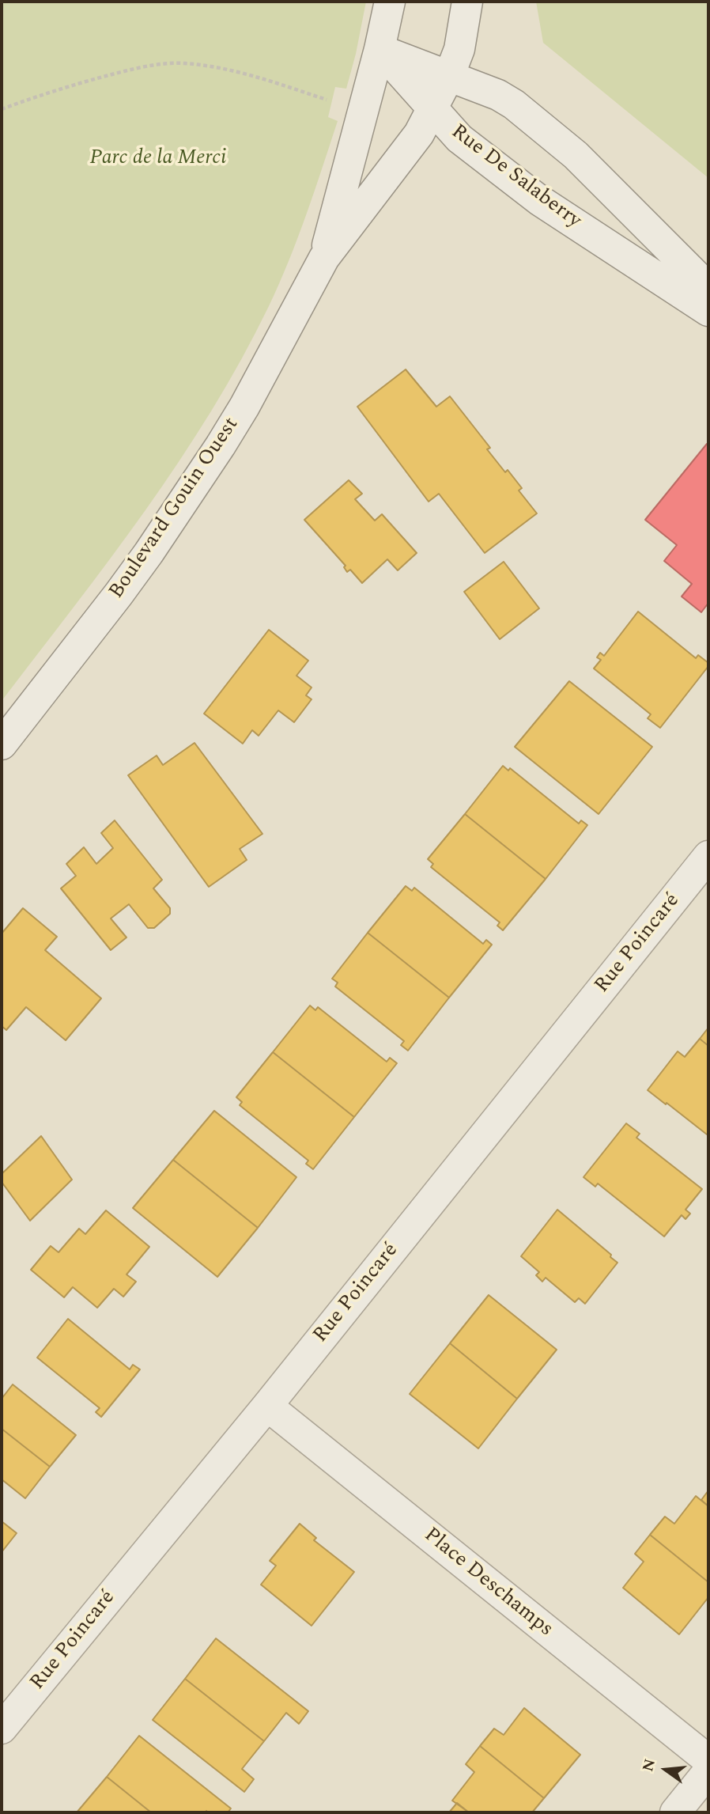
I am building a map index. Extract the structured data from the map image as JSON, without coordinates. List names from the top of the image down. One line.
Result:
{"streets":{"street":["Rue De Salaberry","Boulevard Gouin Ouest","Rue Poincaré","Place Deschamps"]},"crossings":[["Rue De Salaberry","Boulevard Gouin Ouest"],["Rue Poincaré","Place Deschamps"]],"parks":["Parc de la Merci"],"north":"left"}
